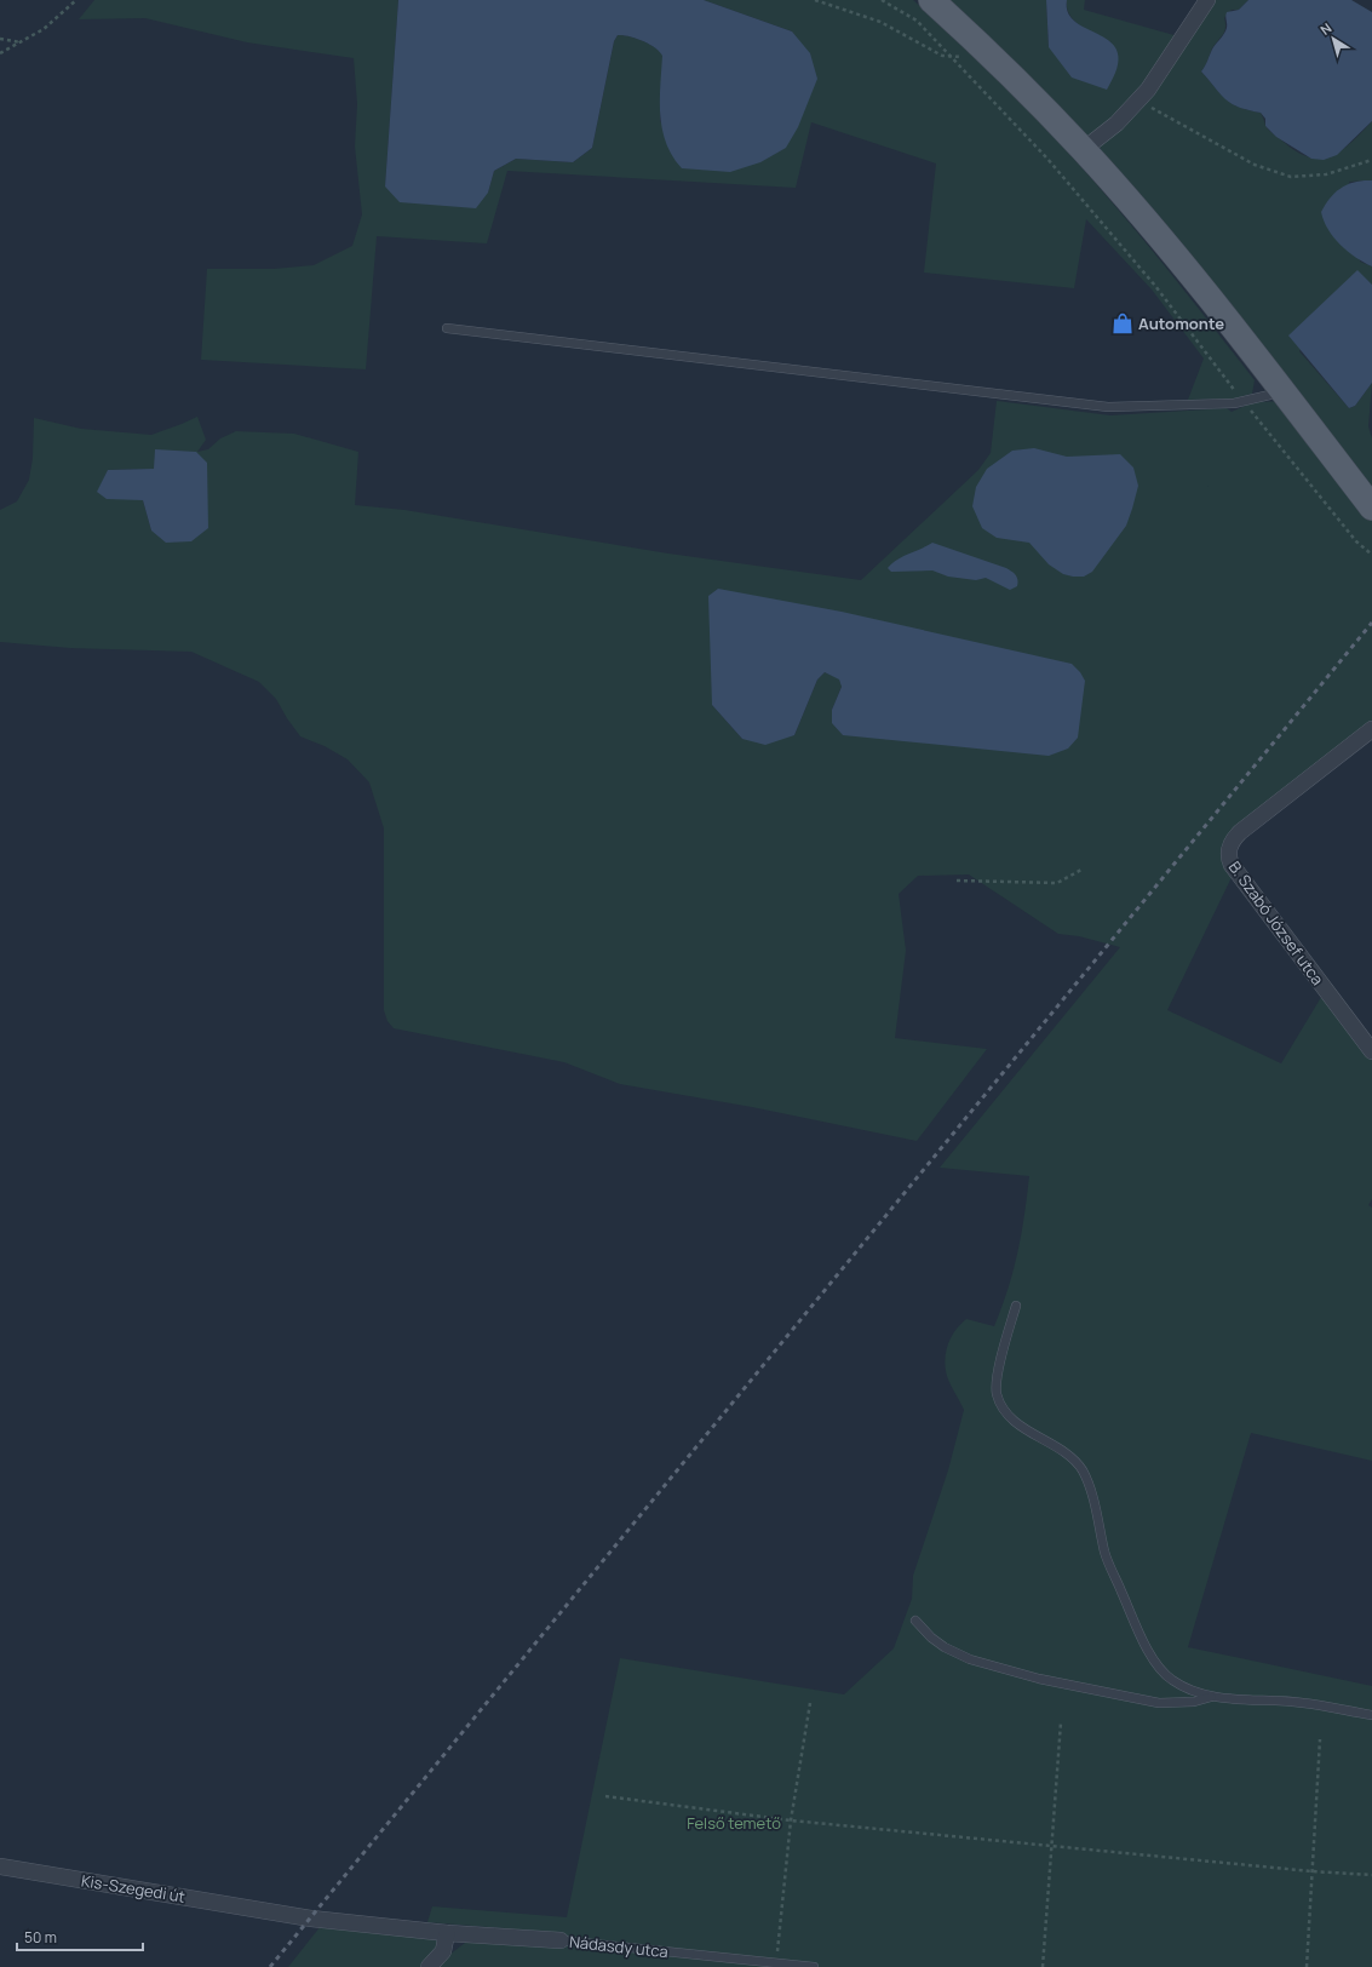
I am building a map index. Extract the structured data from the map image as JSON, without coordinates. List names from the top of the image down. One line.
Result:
{"streets":{"street":["B. Szabó József utca","Kis-Szegedi út","Nádasdy utca"]},"crossings":[["Kis-Szegedi út","Nádasdy utca"]],"parks":["Felső temető"],"places":{"shop":["Automonte"]},"scale_bar":"50 m","north":"top left"}
